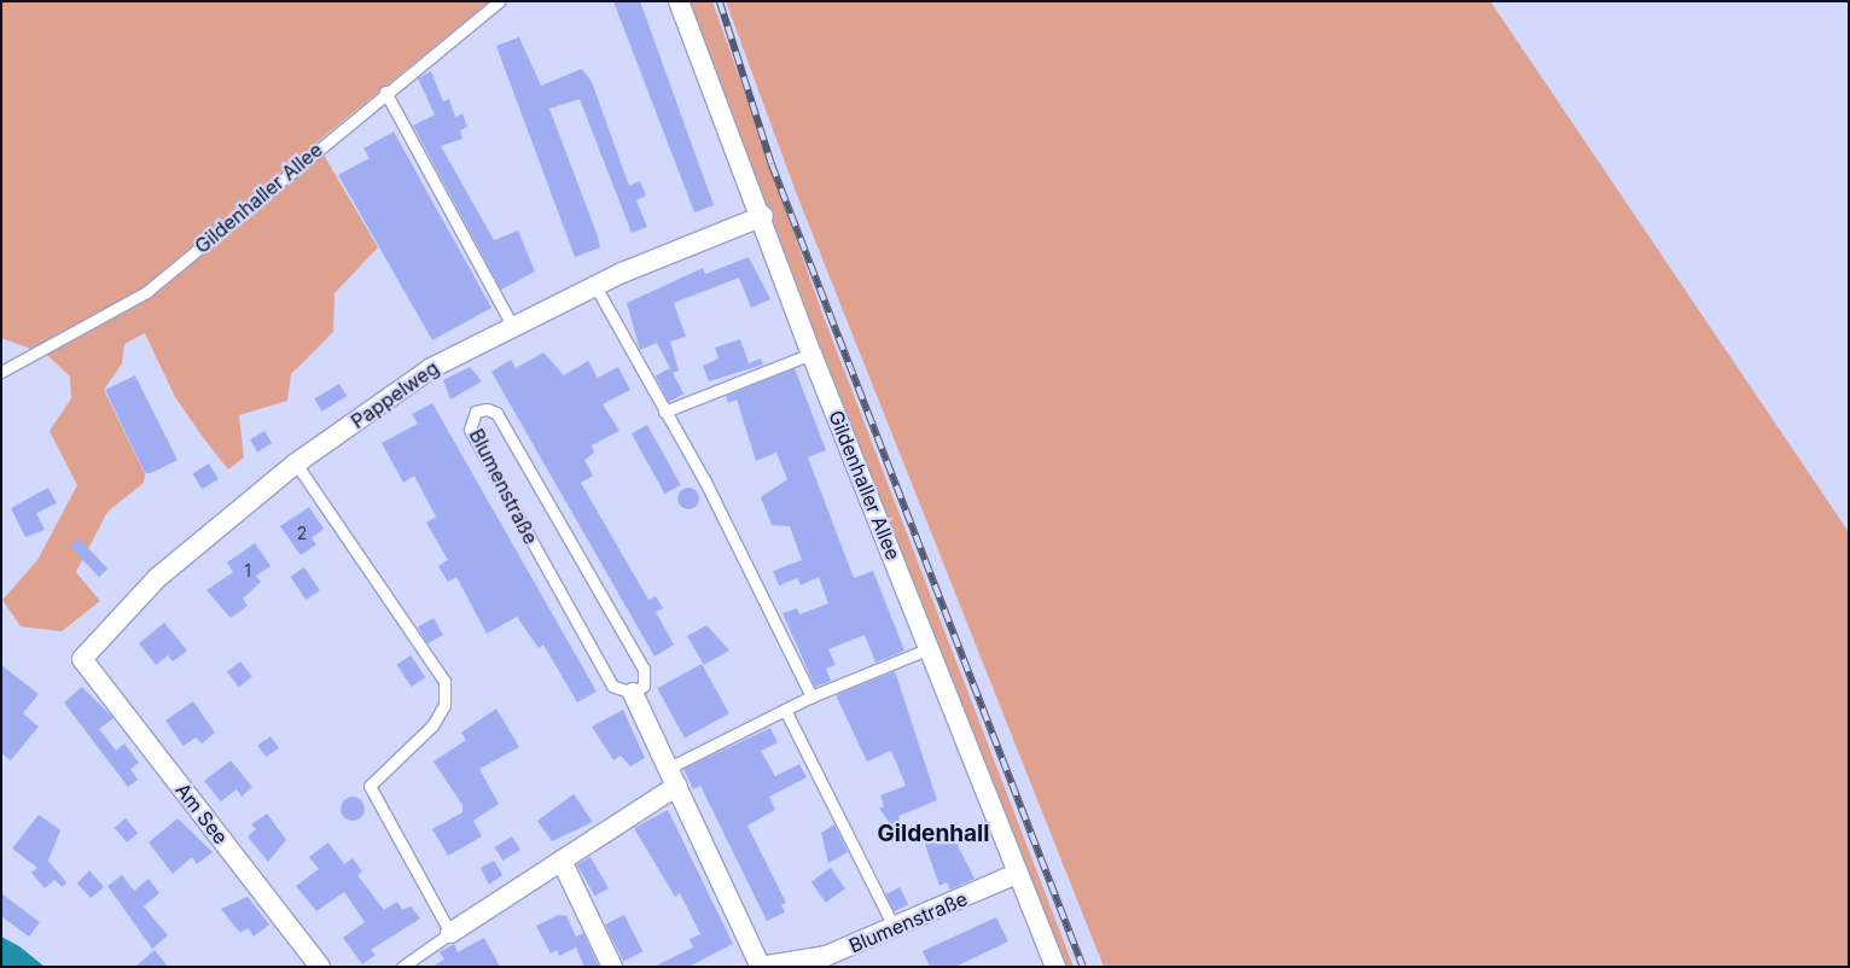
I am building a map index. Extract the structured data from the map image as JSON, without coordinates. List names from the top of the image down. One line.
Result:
{"streets":{"street":["Gildenhaller Allee","Pappelweg","Blumenstraße","Am See"]},"crossings":[["Gildenhaller Allee","Pappelweg"],["Gildenhaller Allee","Blumenstraße"],["Pappelweg","Am See"]],"districts":["Gildenhall"],"house_numbers":["2","1"]}
